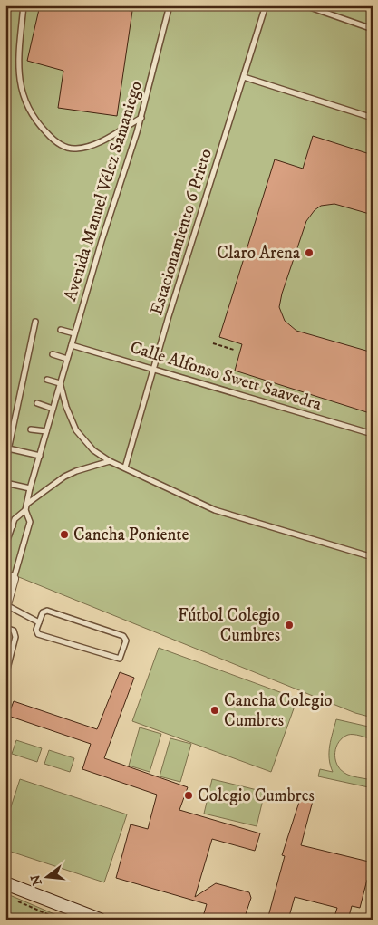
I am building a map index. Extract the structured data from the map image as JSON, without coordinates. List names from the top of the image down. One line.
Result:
{"streets":{"lane":["Avenida Manuel Vélez Samaniego","Estacionamiento 6 Prieto","Calle Alfonso Swett Saavedra"]},"crossings":[["Avenida Manuel Vélez Samaniego","Calle Alfonso Swett Saavedra"],["Estacionamiento 6 Prieto","Calle Alfonso Swett Saavedra"]],"places":["Claro Arena","Cancha Poniente","Fútbol Colegio Cumbres","Cancha Colegio Cumbres","Colegio Cumbres"],"north":"left"}
